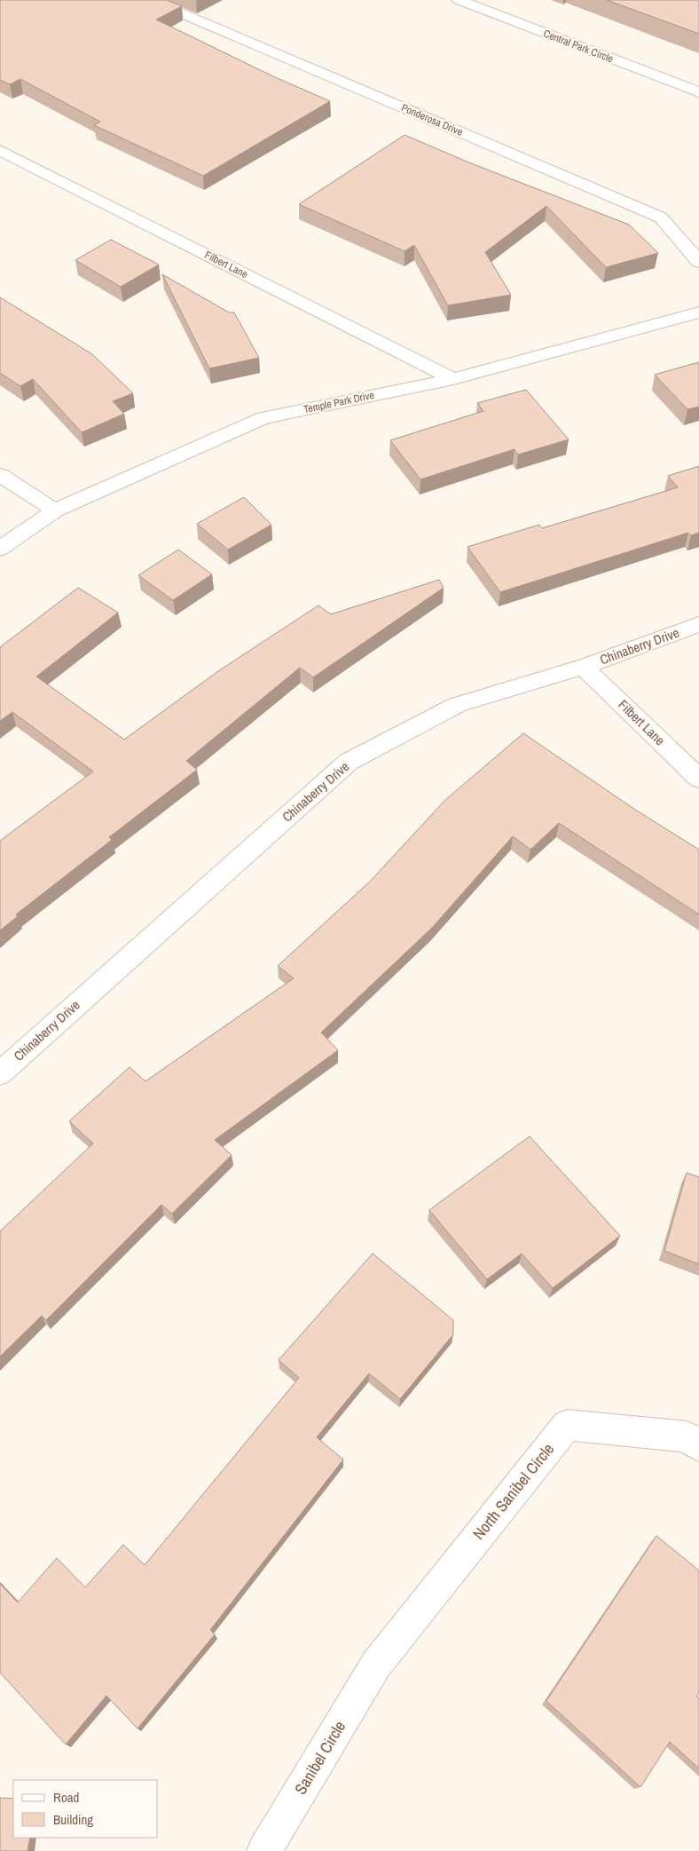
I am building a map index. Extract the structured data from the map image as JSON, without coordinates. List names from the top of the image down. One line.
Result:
{"streets":{"street":["Central Park Circle","Ponderosa Drive","Filbert Lane","Temple Park Drive","Chinaberry Drive","North Sanibel Circle","Sanibel Circle"]},"crossings":[["Filbert Lane","Temple Park Drive"],["Filbert Lane","Chinaberry Drive"],["North Sanibel Circle","Sanibel Circle"]],"legend":["Road","Building"]}
